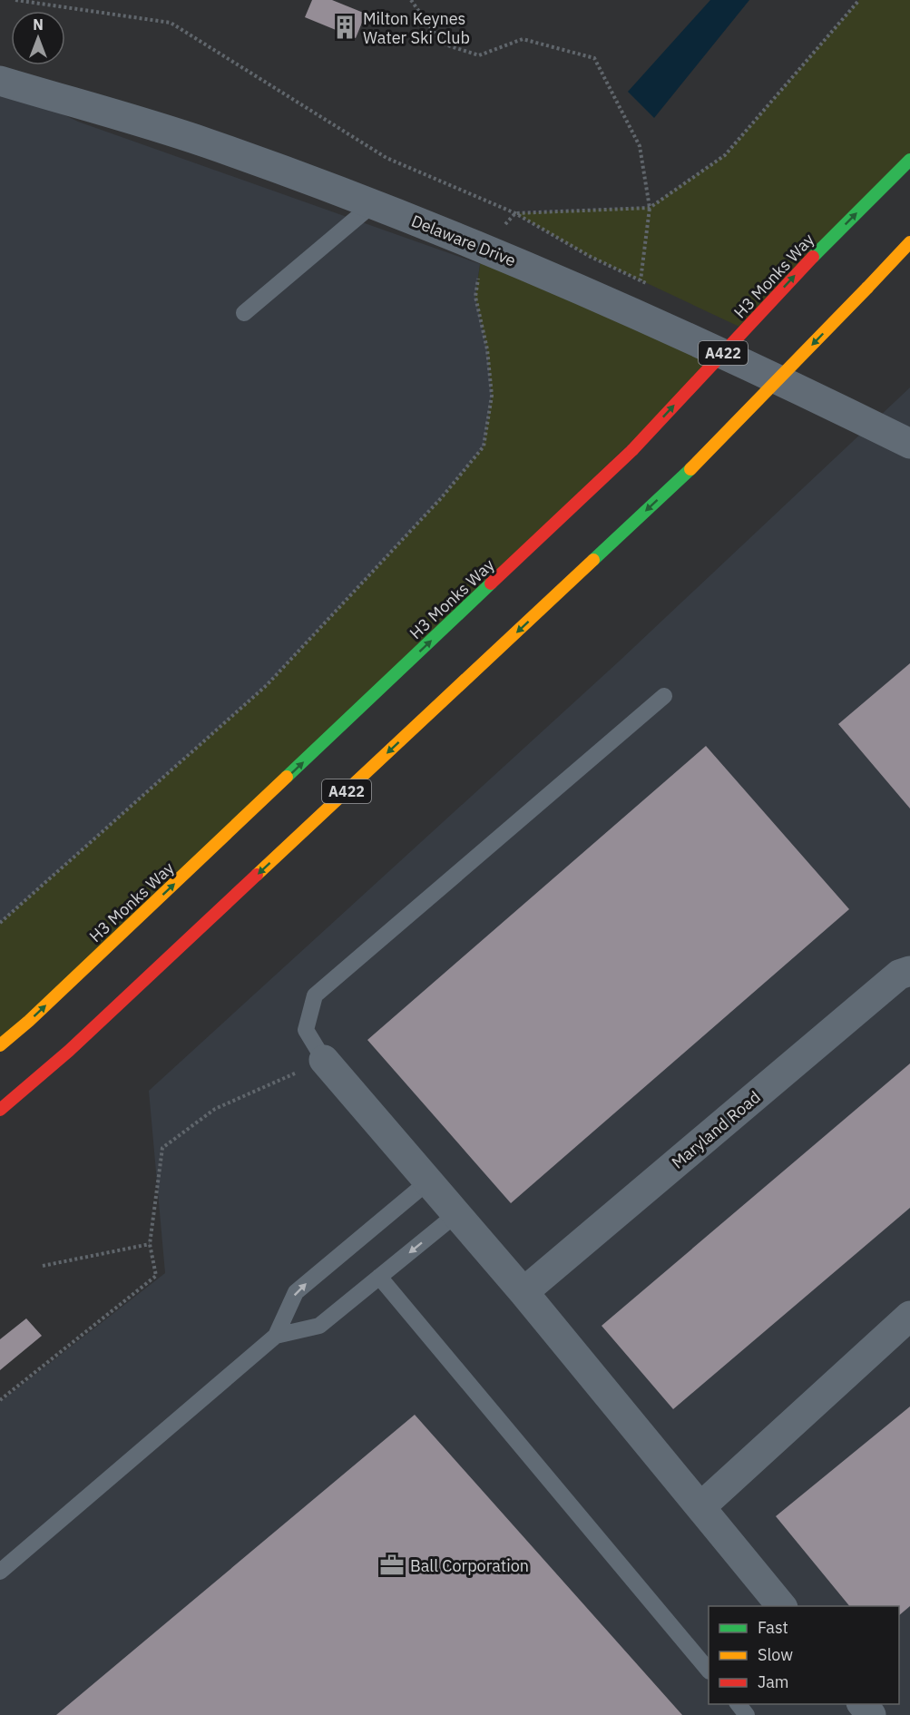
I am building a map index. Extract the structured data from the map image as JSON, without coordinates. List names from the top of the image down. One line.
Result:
{"streets":{"main road":["H3 Monks Way","A422"],"street":["Delaware Drive","Maryland Road"]},"places":{"building":["Milton Keynes Water Ski Club"],"office":["Ball Corporation"]},"legend":["Fast","Slow","Jam"],"north":"top"}
